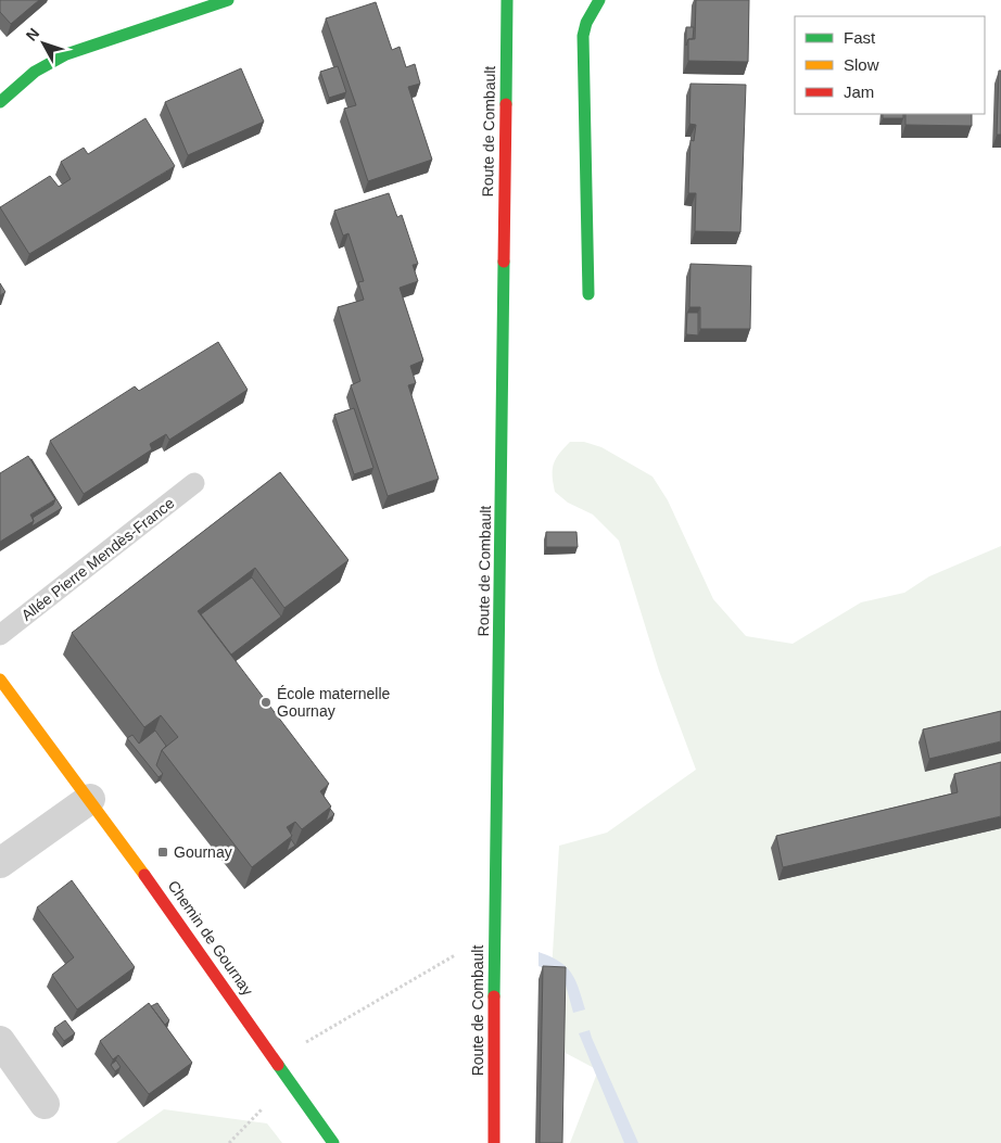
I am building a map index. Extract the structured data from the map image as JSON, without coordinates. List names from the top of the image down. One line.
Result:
{"streets":{"street":["Route de Combault","Chemin de Gournay"],"lane":["Allée Pierre Mendès-France"]},"places":{"other":["École maternelle Gournay"],"transit":["Gournay"]},"legend":["Fast","Slow","Jam"],"north":"top left"}
